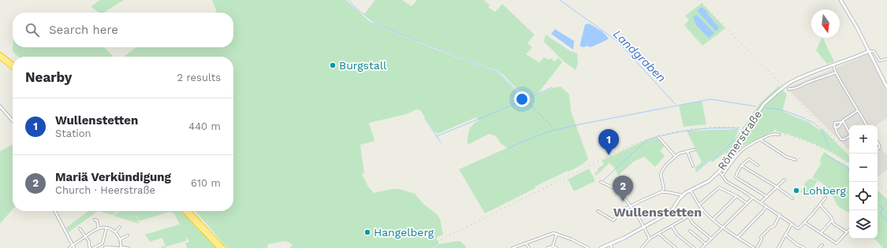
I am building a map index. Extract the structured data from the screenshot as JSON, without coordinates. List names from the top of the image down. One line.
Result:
{"streets":{"main road":["Römerstraße"]},"districts":["Wullenstetten"],"water":["Landgraben"],"places":["Burgstall","Lohberg","Hangelberg"],"north":"bottom","page":{"search":"Search here","heading":["Nearby","2 results"],"list":[{"mark":"1","name":"Wullenstetten","note":"Station","value":"440 m"},{"mark":"2","name":"Mariä Verkündigung","note":"Church · Heerstraße","value":"610 m"}],"map_buttons":["+","−"],"pins":["1","2"]}}
